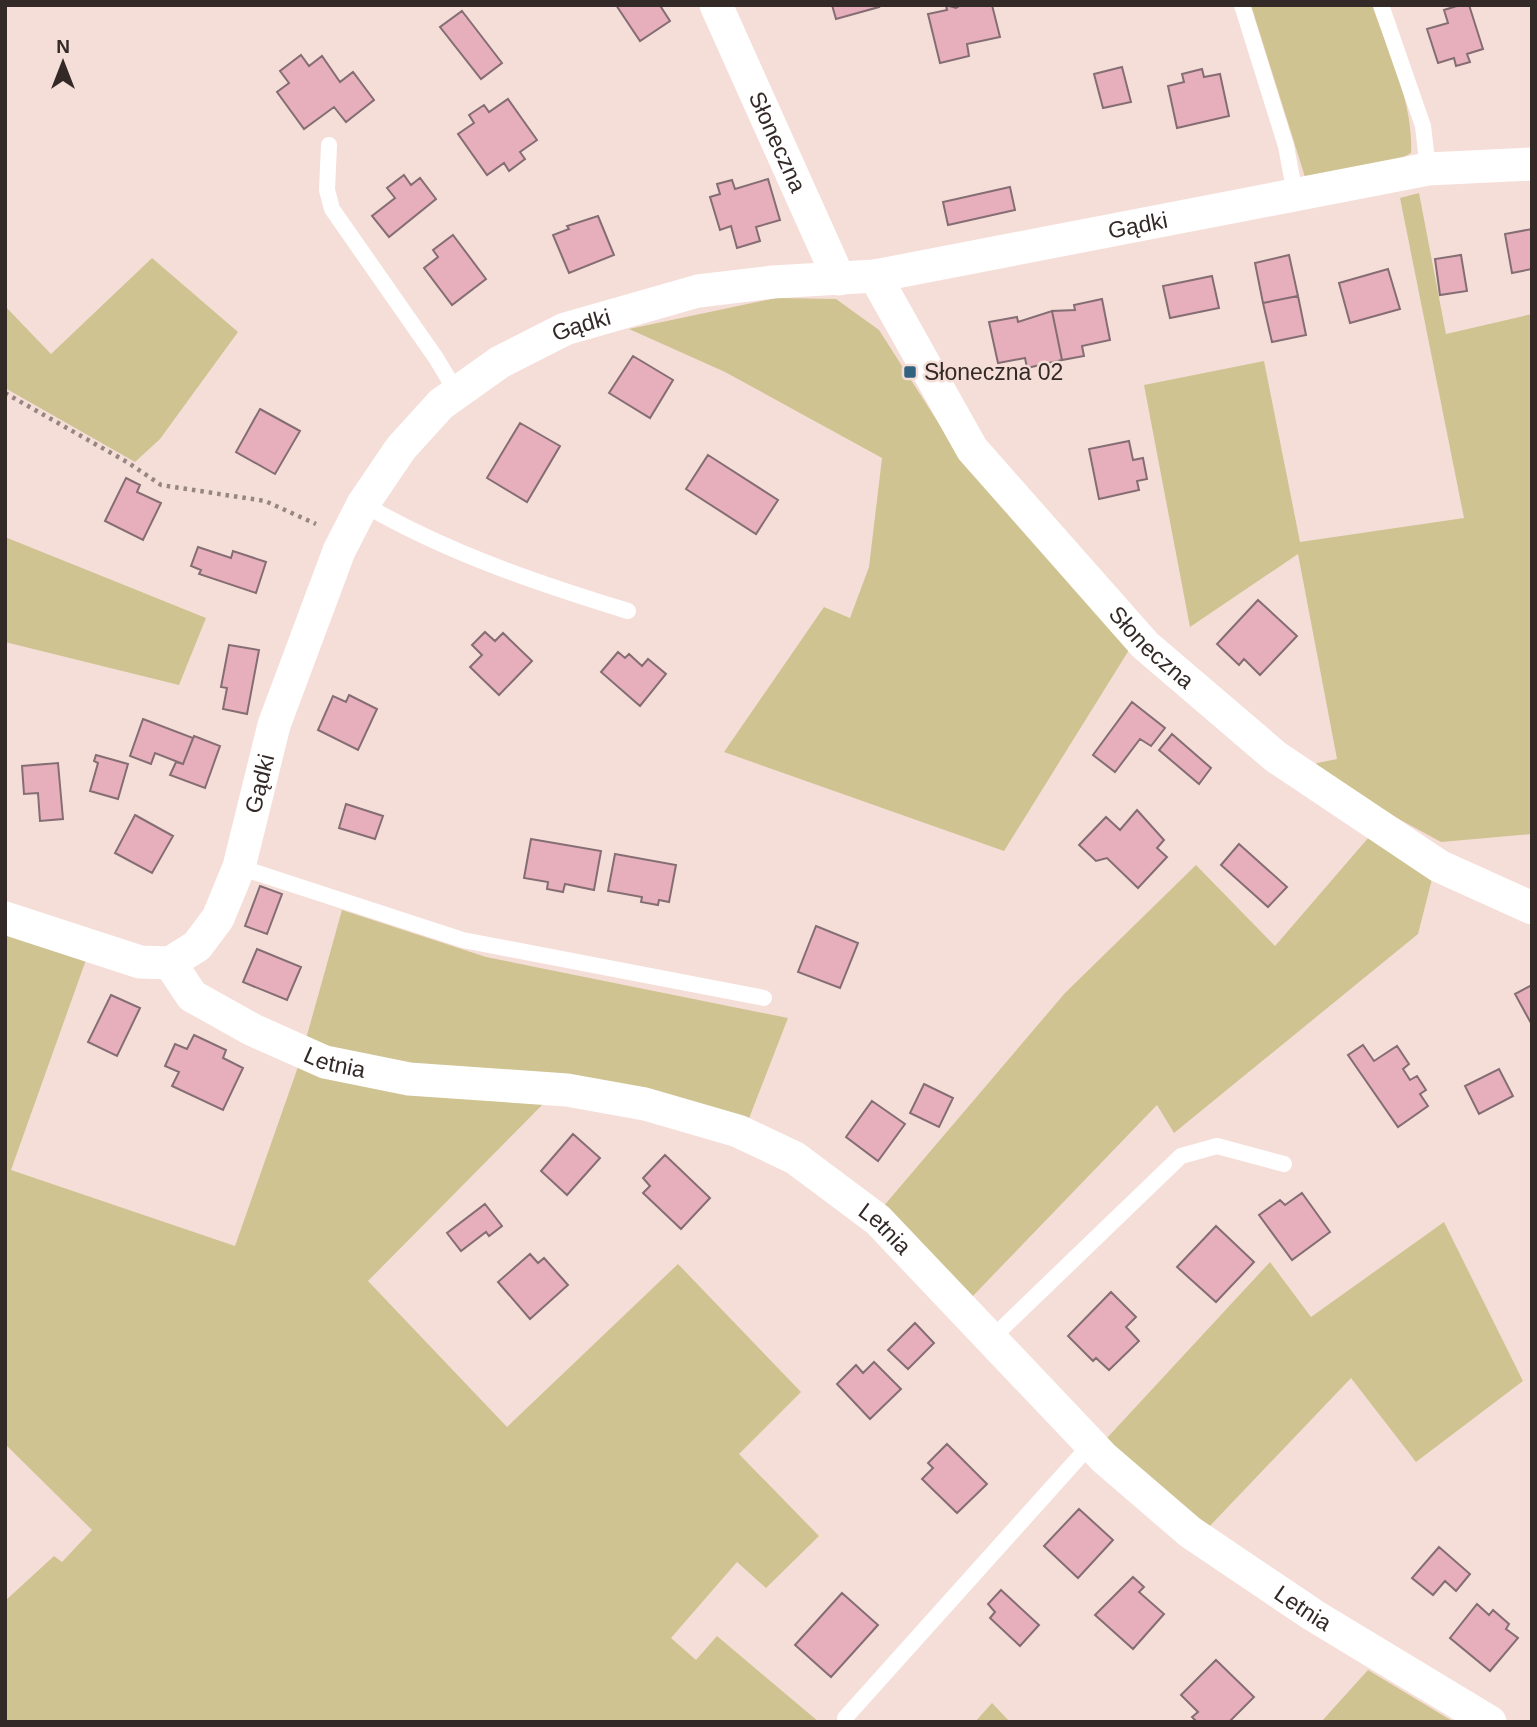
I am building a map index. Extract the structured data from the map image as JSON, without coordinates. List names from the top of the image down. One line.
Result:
{"streets":{"street":["Słoneczna","Gądki","Letnia"]},"crossings":[["Słoneczna","Gądki"],["Gądki","Letnia"]],"places":{"transit":["Słoneczna 02"]},"north":"top"}
